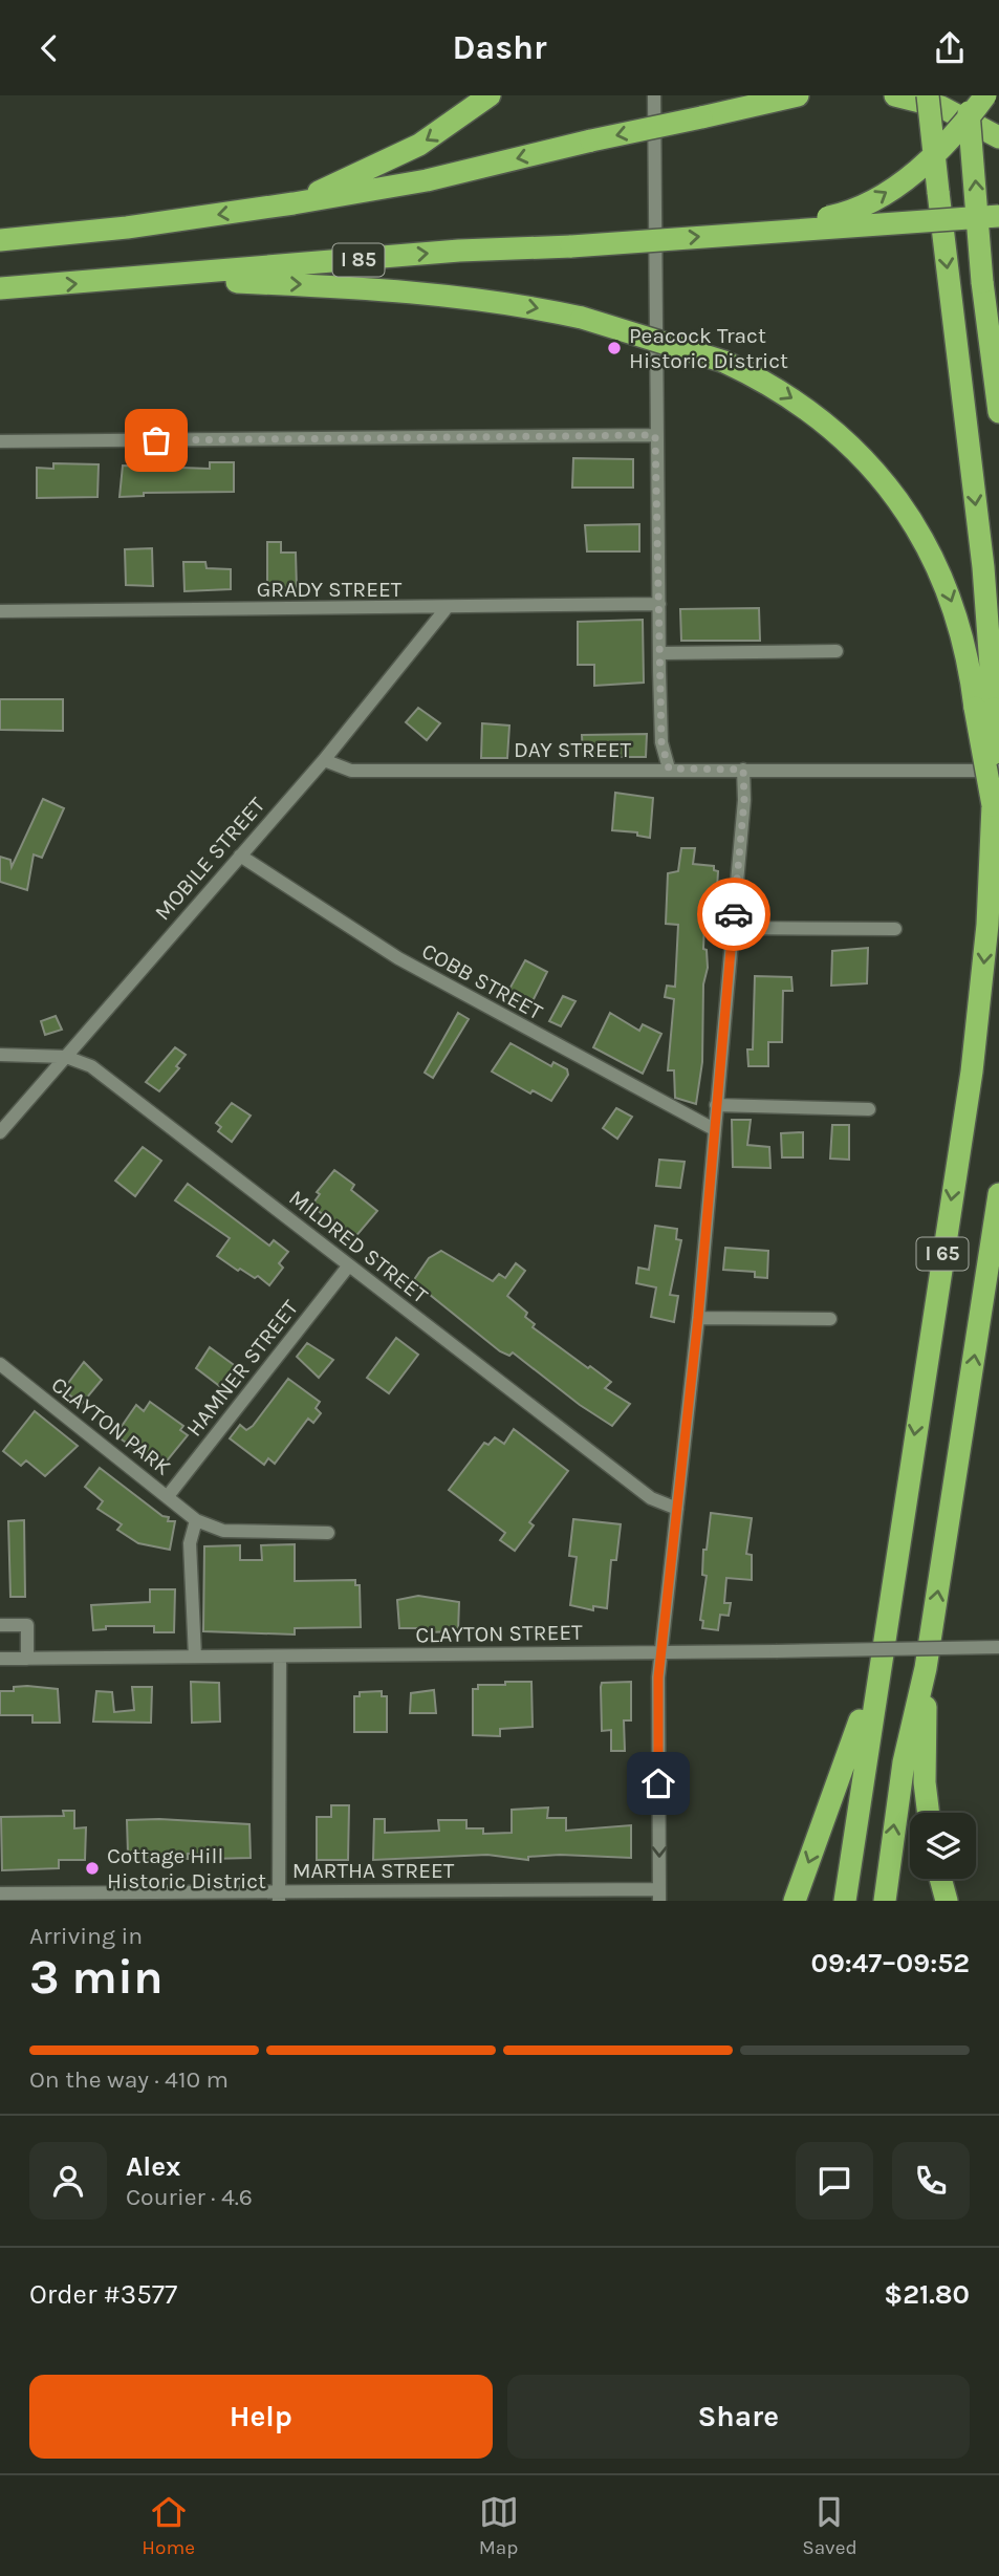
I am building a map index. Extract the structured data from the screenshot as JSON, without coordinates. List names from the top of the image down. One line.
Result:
{"streets":{"highway":["I 85","I 65"],"street":["GRADY STREET","DAY STREET","MOBILE STREET","COBB STREET","MILDRED STREET","HAMNER STREET","CLAYTON PARK","CLAYTON STREET","MARTHA STREET"]},"crossings":[["GRADY STREET","MOBILE STREET"],["DAY STREET","MOBILE STREET"],["MOBILE STREET","COBB STREET"],["MOBILE STREET","MILDRED STREET"],["MILDRED STREET","HAMNER STREET"],["HAMNER STREET","CLAYTON PARK"]],"places":["Peacock Tract Historic District","Cottage Hill Historic District"],"page":{"header":"Dashr","heading":["3 min","Arriving in","09:47–09:52"],"panel":["Alex","Courier · 4.6","Order #3577","$21.80"],"bar":"On the way · 410 m","buttons":["Help","Share"],"tabs":["Home","Map","Saved"]}}
